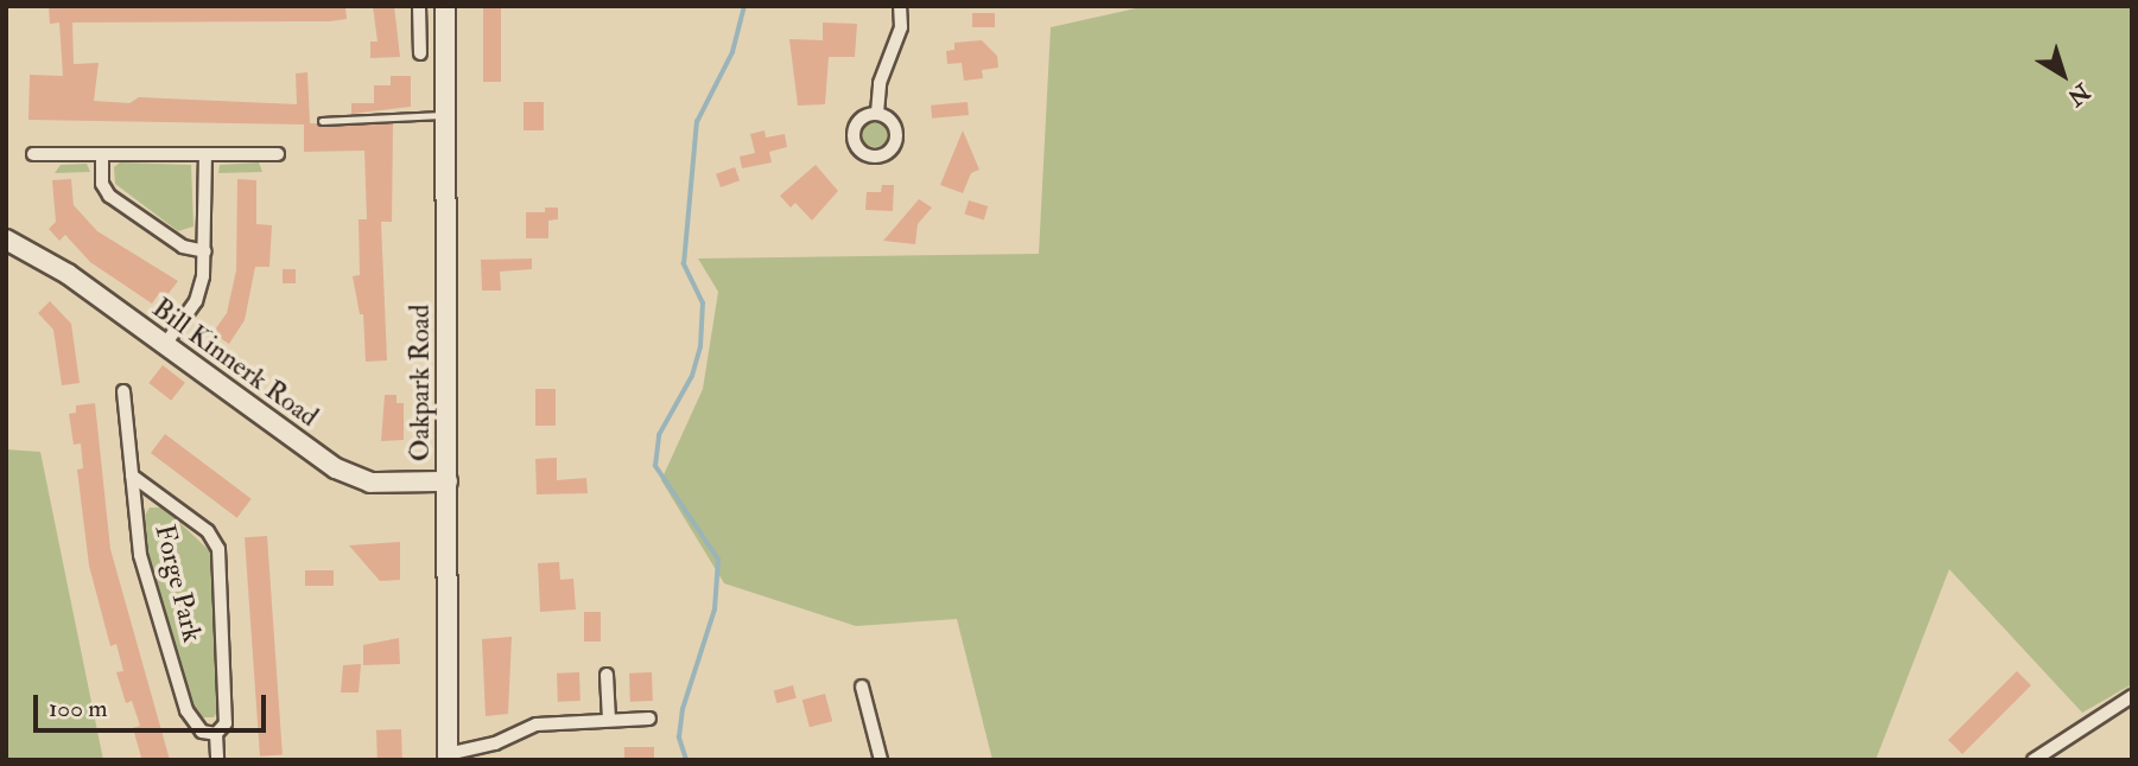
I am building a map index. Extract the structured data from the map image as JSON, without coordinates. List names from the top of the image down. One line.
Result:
{"streets":{"main road":["Bill Kinnerk Road","Oakpark Road"],"street":["Forge Park"]},"crossings":[["Bill Kinnerk Road","Oakpark Road"]],"scale_bar":"100 m","north":"bottom right"}
